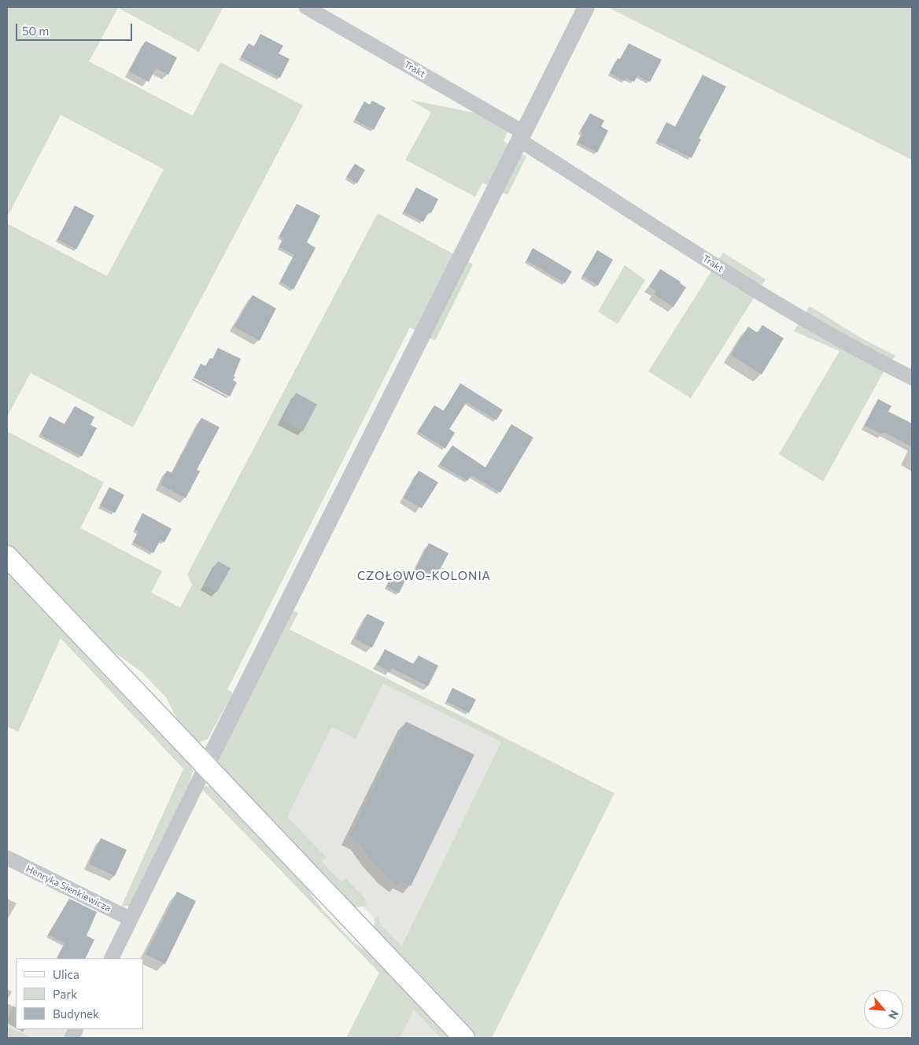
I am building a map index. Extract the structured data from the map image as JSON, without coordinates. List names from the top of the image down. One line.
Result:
{"streets":{"street":["Trakt","Henryka Sienkiewicza"]},"districts":["CZOŁOWO-KOLONIA"],"legend":["Ulica","Park","Budynek"],"scale_bar":"50 m","north":"bottom right"}
